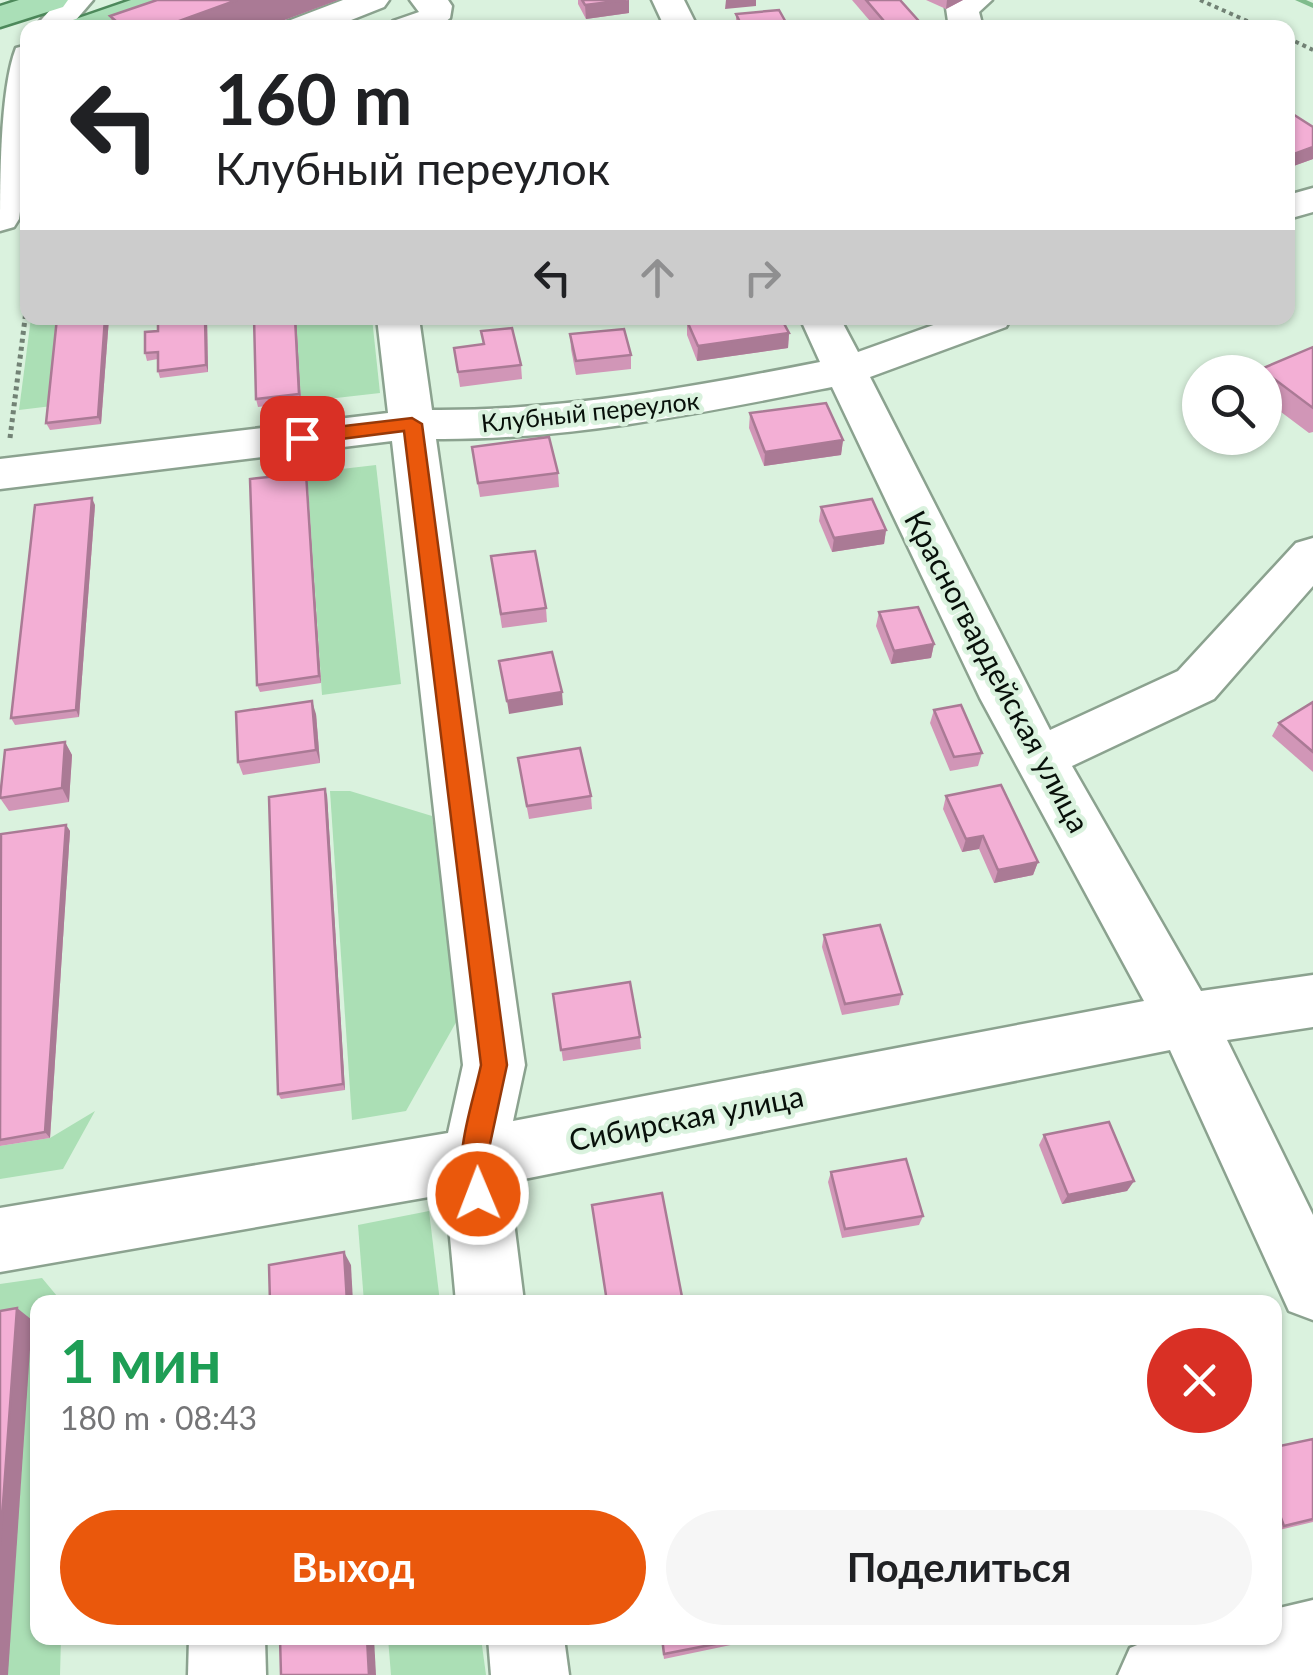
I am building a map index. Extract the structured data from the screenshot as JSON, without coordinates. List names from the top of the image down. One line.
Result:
{"streets":{"street":["Клубный переулок","Красногвардейская улица","Сибирская улица"]},"crossings":[["Клубный переулок","Красногвардейская улица"],["Красногвардейская улица","Сибирская улица"]],"page":{"turn":["160 m","Клубный переулок"],"heading":["1 мин","180 m · 08:43"],"buttons":["Выход","Поделиться"]}}
